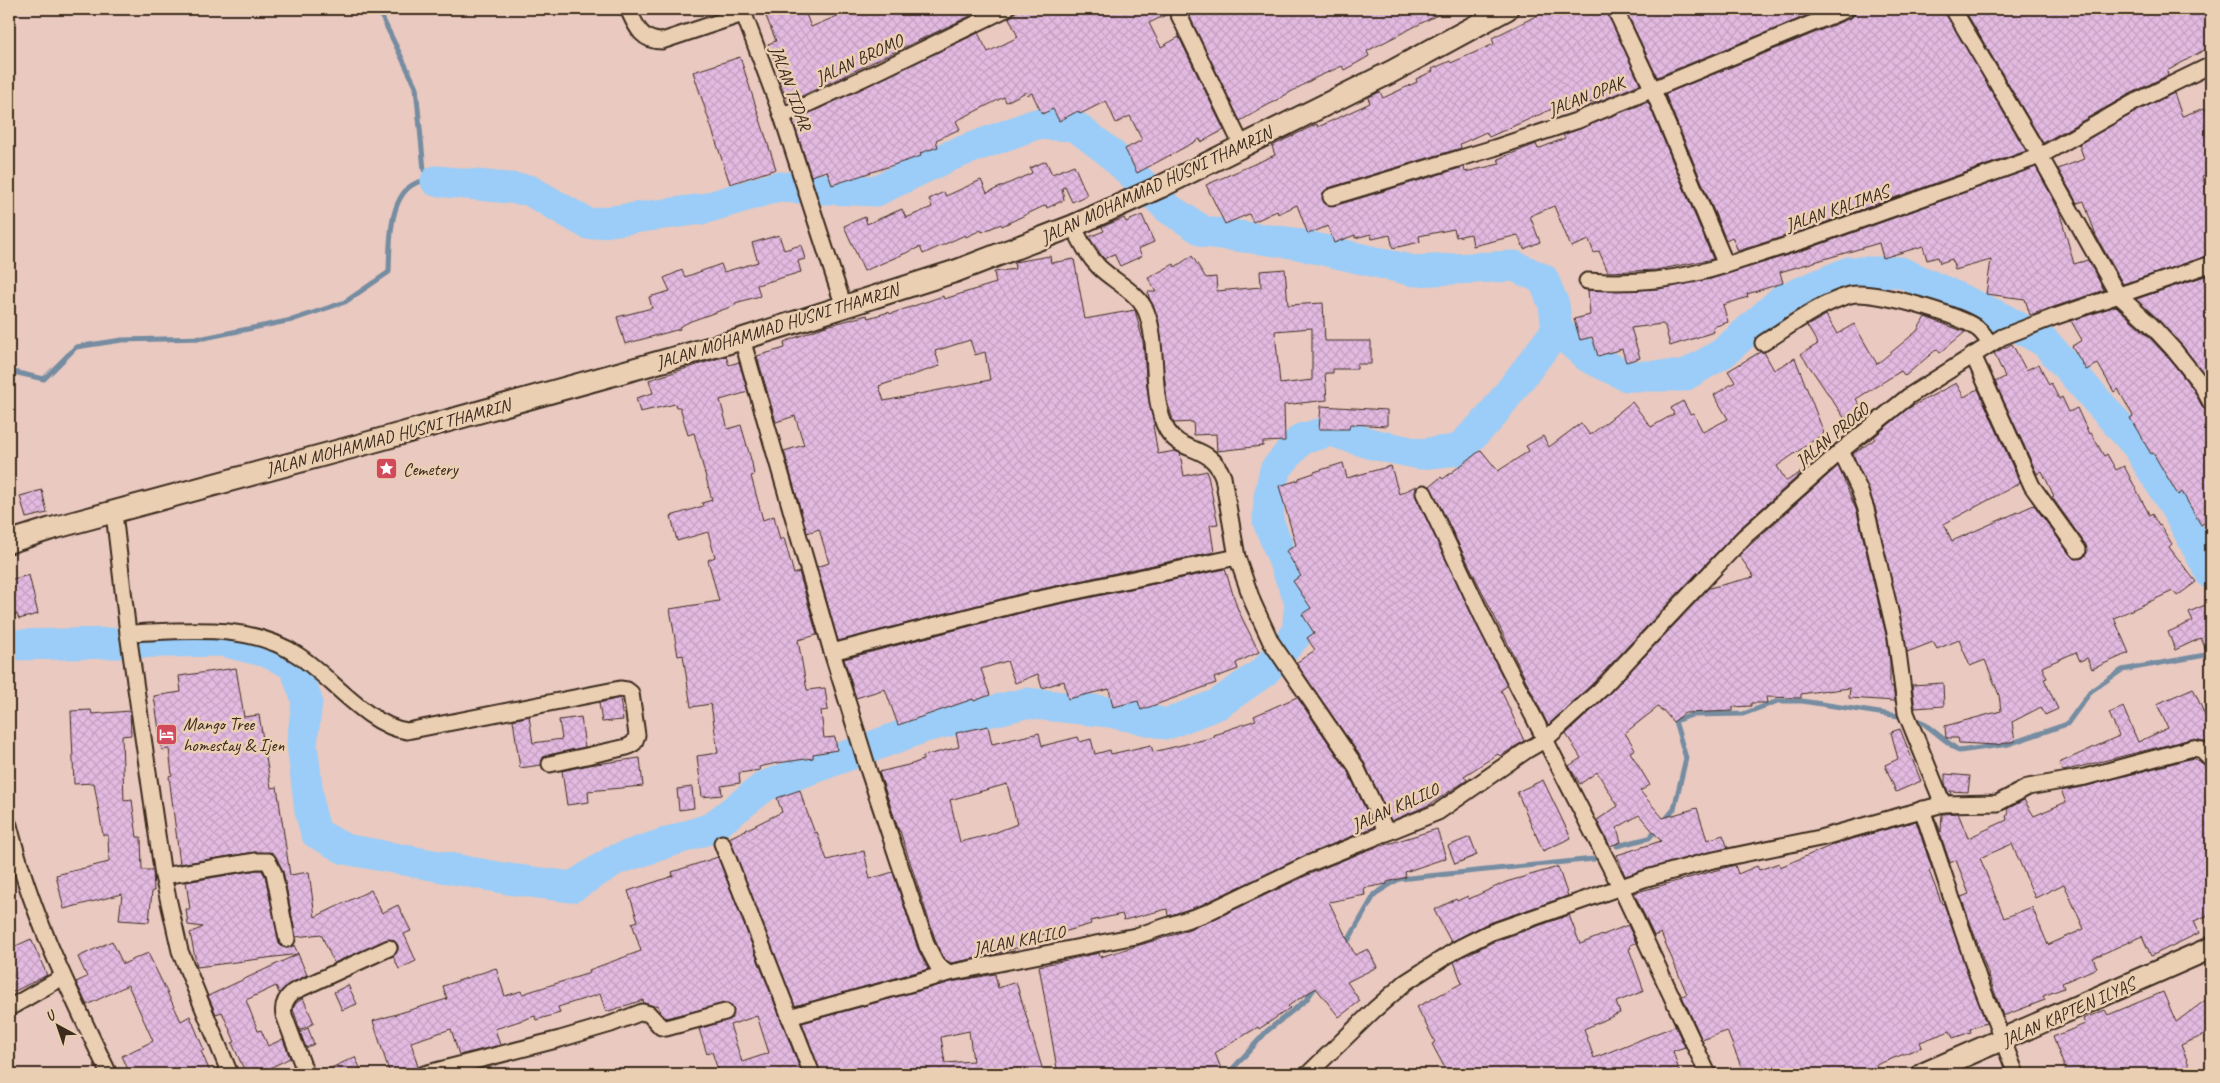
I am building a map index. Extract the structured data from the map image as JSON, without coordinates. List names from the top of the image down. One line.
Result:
{"streets":{"street":["JALAN BROMO","JALAN TIDAR","JALAN OPAK","JALAN MOHAMMAD HUSNI THAMRIN","JALAN KALIMAS","JALAN PROGO","JALAN KALILO","JALAN KAPTEN ILYAS"]},"crossings":[["JALAN BROMO","JALAN TIDAR"],["JALAN TIDAR","JALAN MOHAMMAD HUSNI THAMRIN"],["JALAN PROGO","JALAN KALILO"]],"places":{"place":["Cemetery"],"hotel":["Mango Tree homestay & Ijen"]},"north":"top left"}
